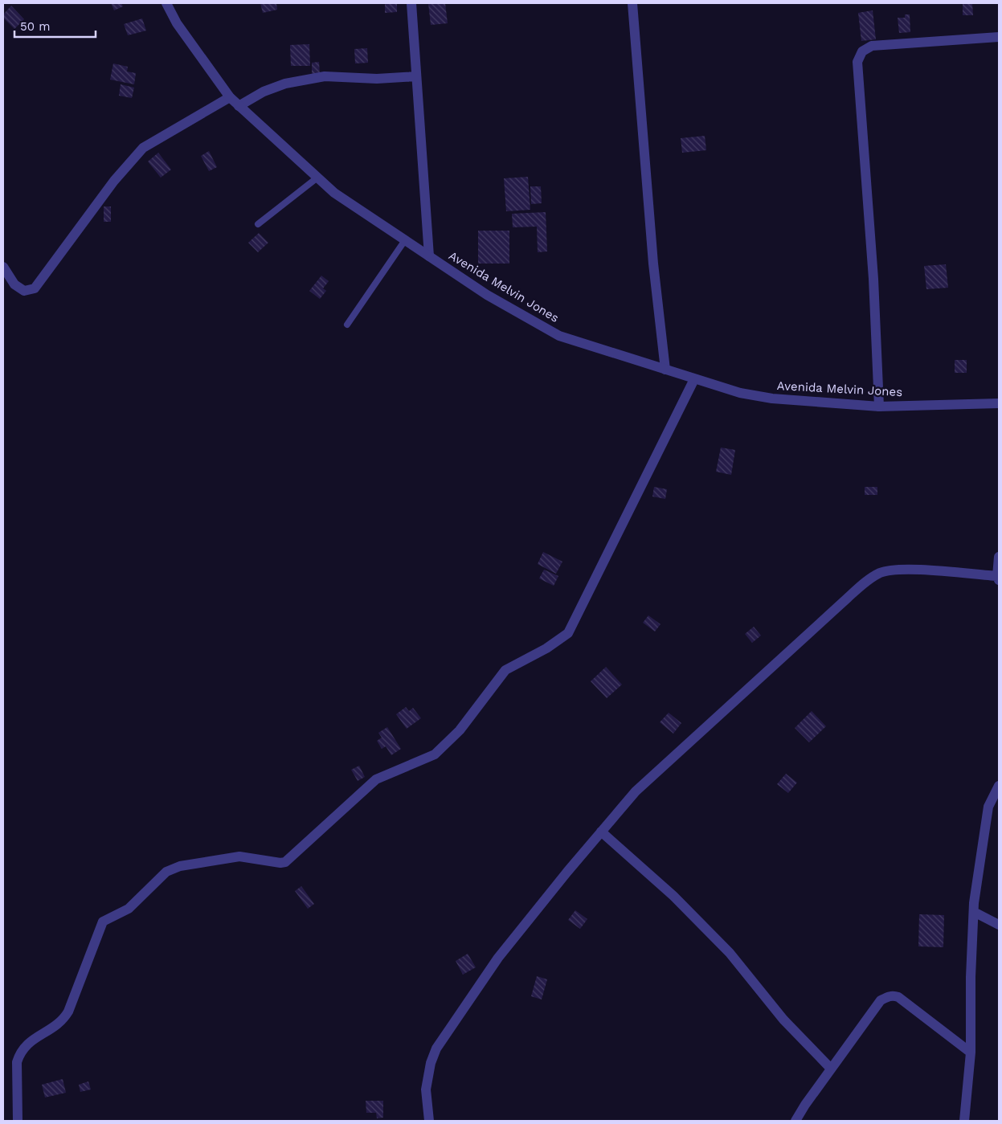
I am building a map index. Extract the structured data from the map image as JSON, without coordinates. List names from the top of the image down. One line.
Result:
{"streets":{"street":["Avenida Melvin Jones"]},"scale_bar":"50 m"}
